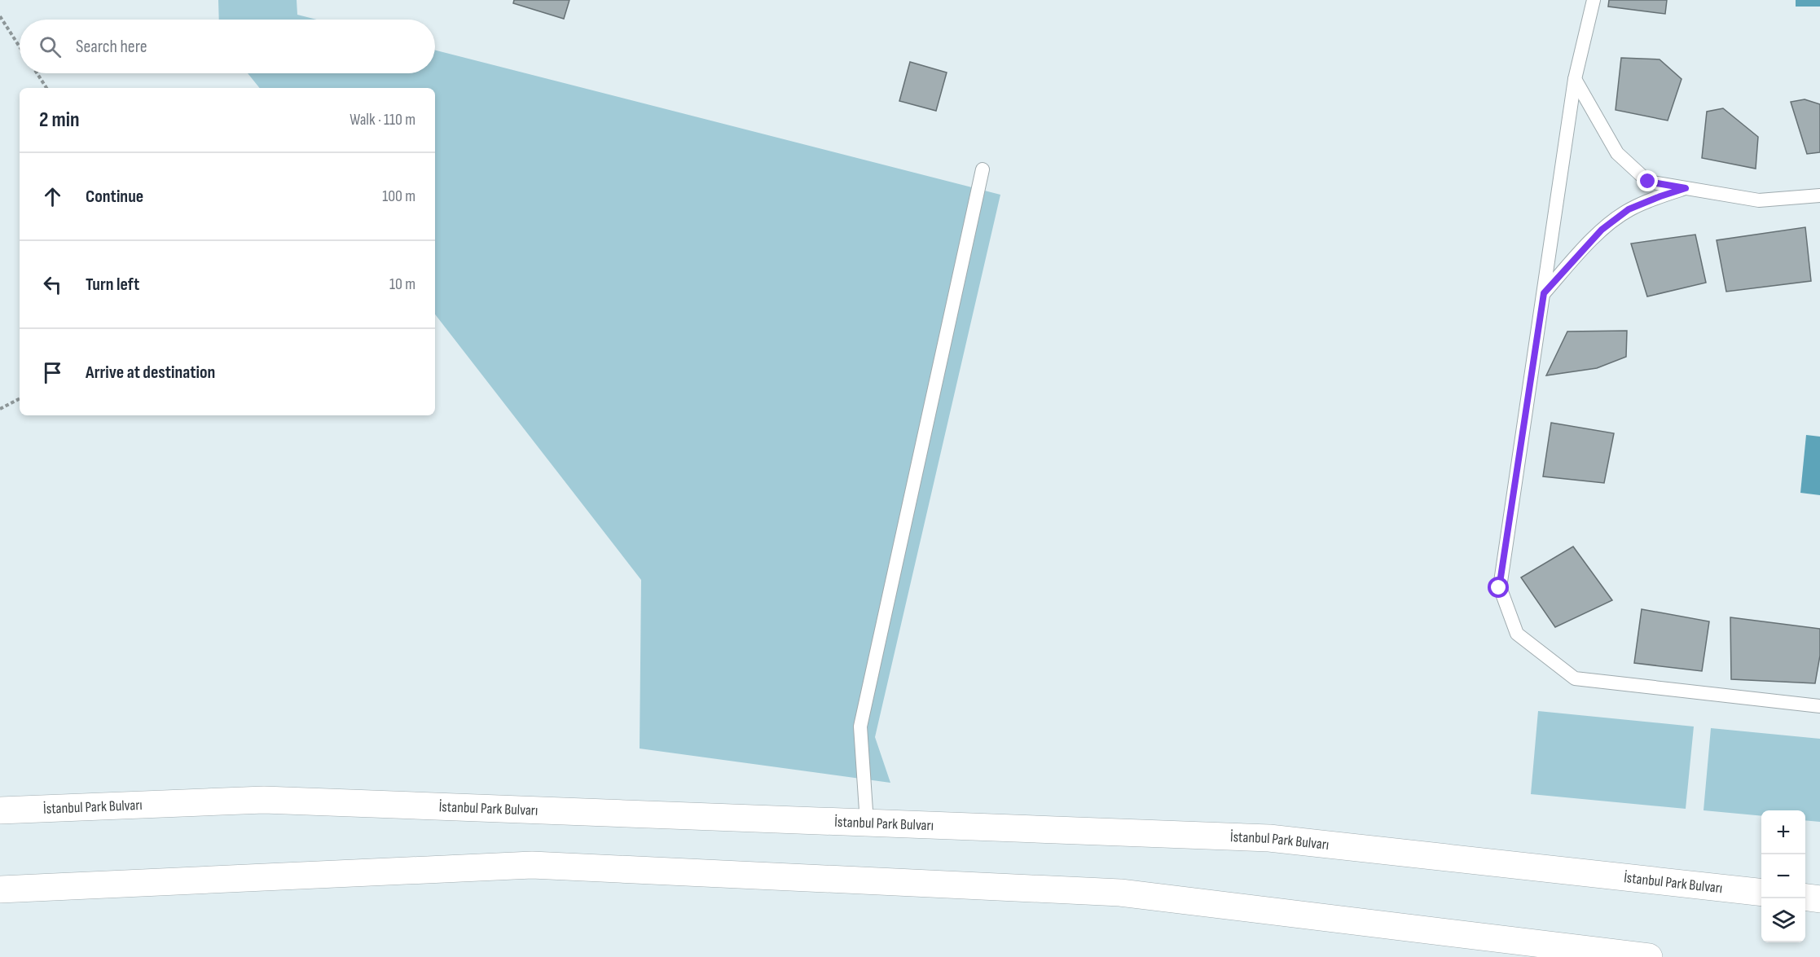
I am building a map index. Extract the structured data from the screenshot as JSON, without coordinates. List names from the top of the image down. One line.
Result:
{"streets":{"highway":["İstanbul Park Bulvarı"]},"page":{"search":"Search here","heading":["2 min","Walk · 110 m"],"list":[["Continue","100 m"],["Turn left","10 m"],"Arrive at destination"],"map_buttons":["+","−"]}}
